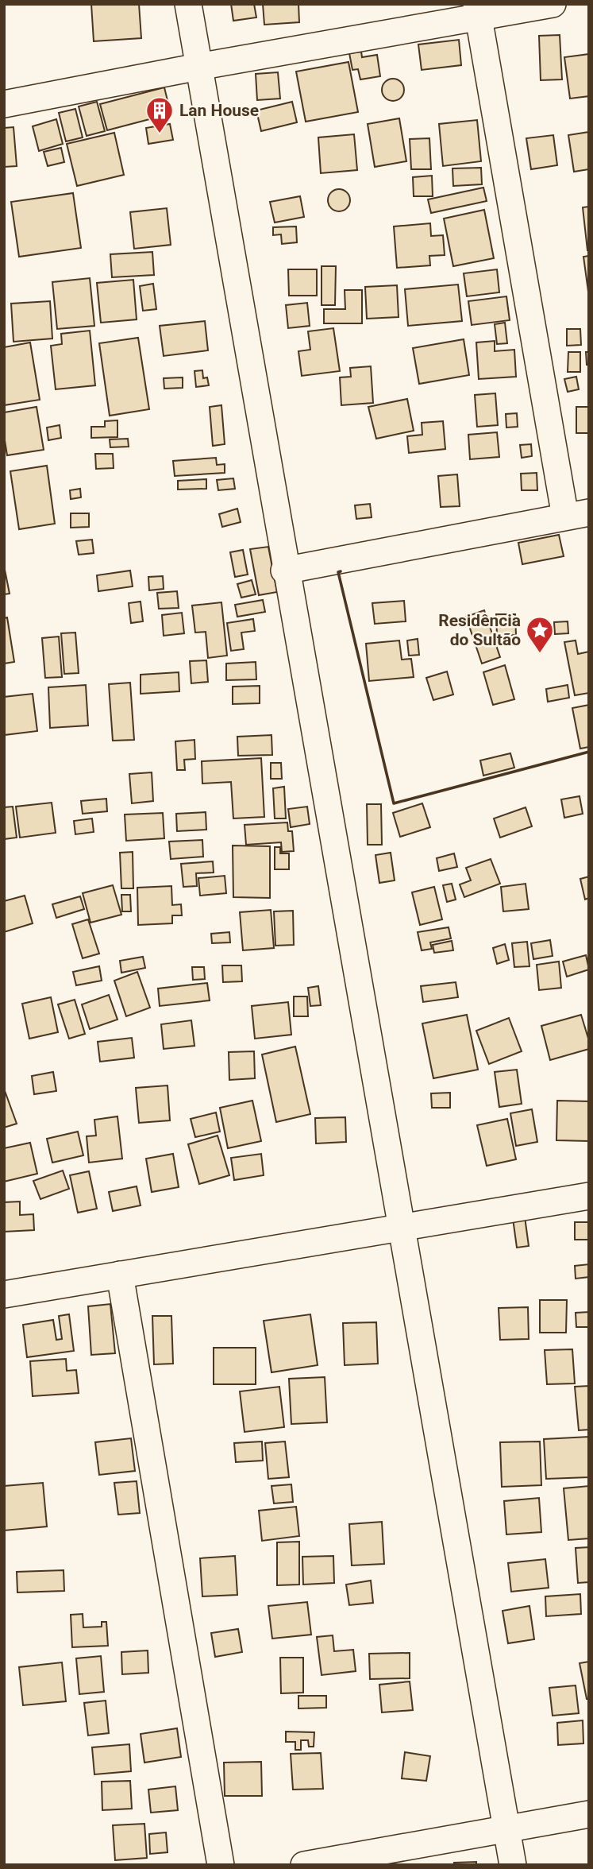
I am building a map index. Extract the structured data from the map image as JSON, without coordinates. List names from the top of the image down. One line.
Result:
{"places":{"building":["Lan House"],"place":["Residência do Sultão"]}}
